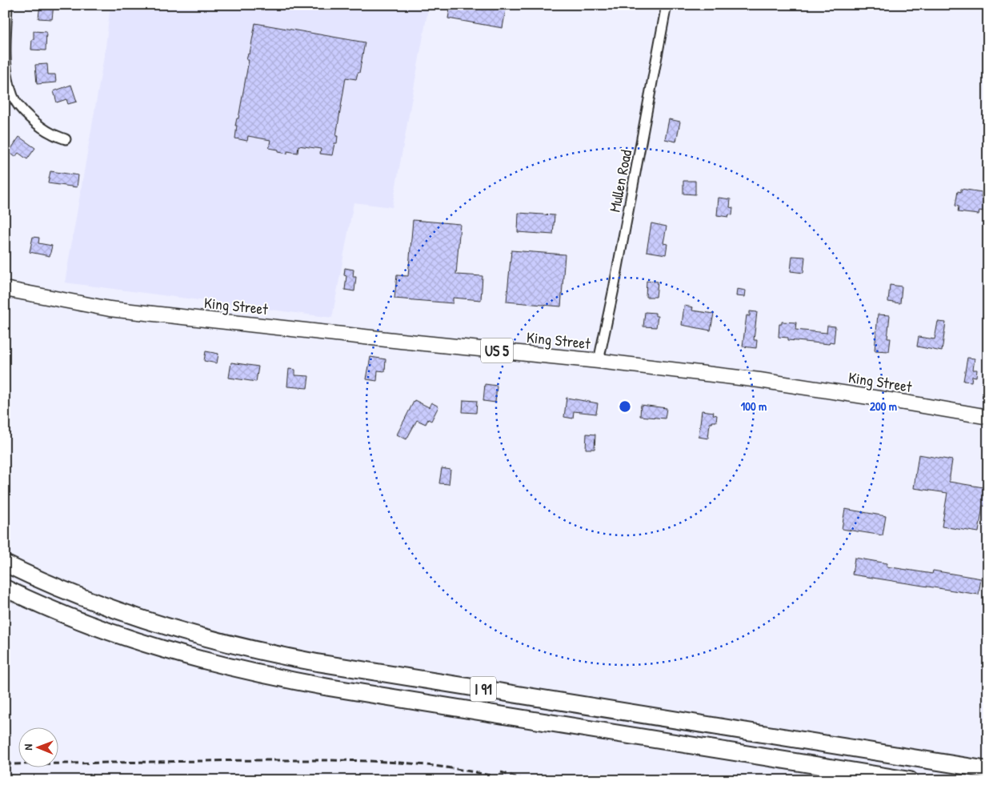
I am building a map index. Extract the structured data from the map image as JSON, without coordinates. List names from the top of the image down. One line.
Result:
{"streets":{"highway":["I 91"],"main road":["King Street","US 5"],"street":["Mullen Road"]},"crossings":[["Mullen Road","King Street"]],"north":"left","rings":["100 m","200 m"]}
